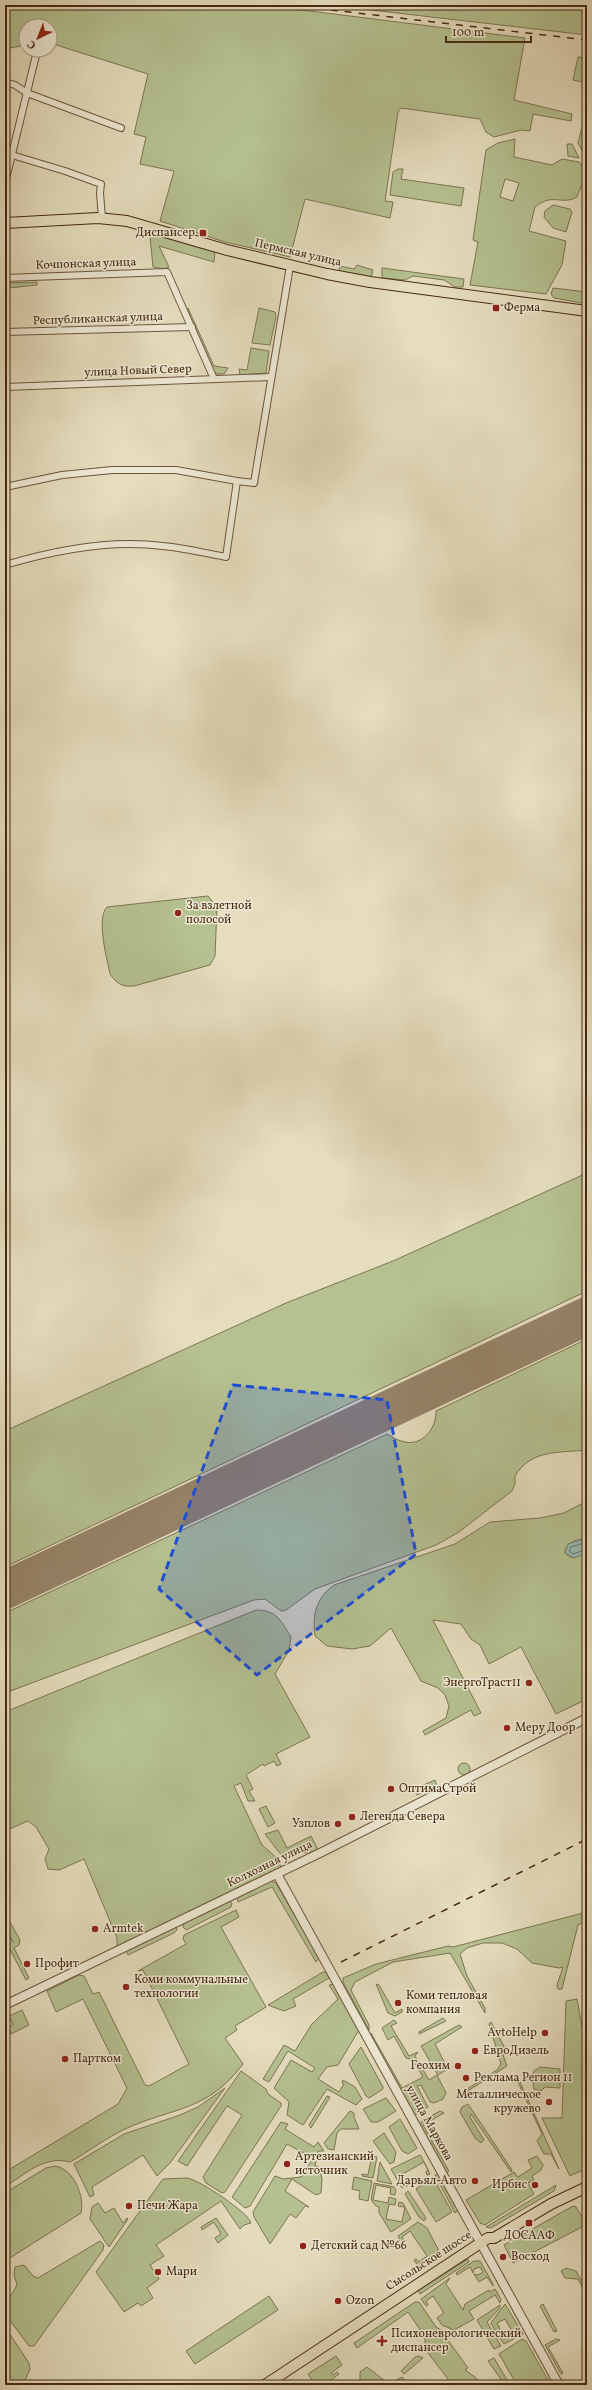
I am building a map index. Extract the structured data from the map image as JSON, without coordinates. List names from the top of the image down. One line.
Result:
{"streets":{"main road":["Пермская улица","Сысольское шоссе"],"street":["Кочпонская улица","Республиканская улица","улица Новый Север","Колхозная улица","улица Маркова"]},"crossings":[["Кочпонская улица","Республиканская улица"],["Колхозная улица","улица Маркова"],["улица Маркова","Сысольское шоссе"]],"places":{"transit":["Диспансер","Ферма","ДОСААФ"],"other":["За взлетной полосой","ЭнергоТраст11","Меру Доор","ОптимаСтрой","Легенда Севера","Узплов","Armtek","Профит","Коми коммунальные технологии","Коми тепловая компания","AvtoHelp","ЕвроДизель","Партком","Геохим","Реклама Регион 11","Металлическое кружево","Артезианский источник","Дарьял-Авто","Ирбис","Печи Жара","Детский сад №66","Восход","Мари","Ozon"],"health":["Психоневрологический диспансер"]},"scale_bar":"100 m","north":"bottom left"}
